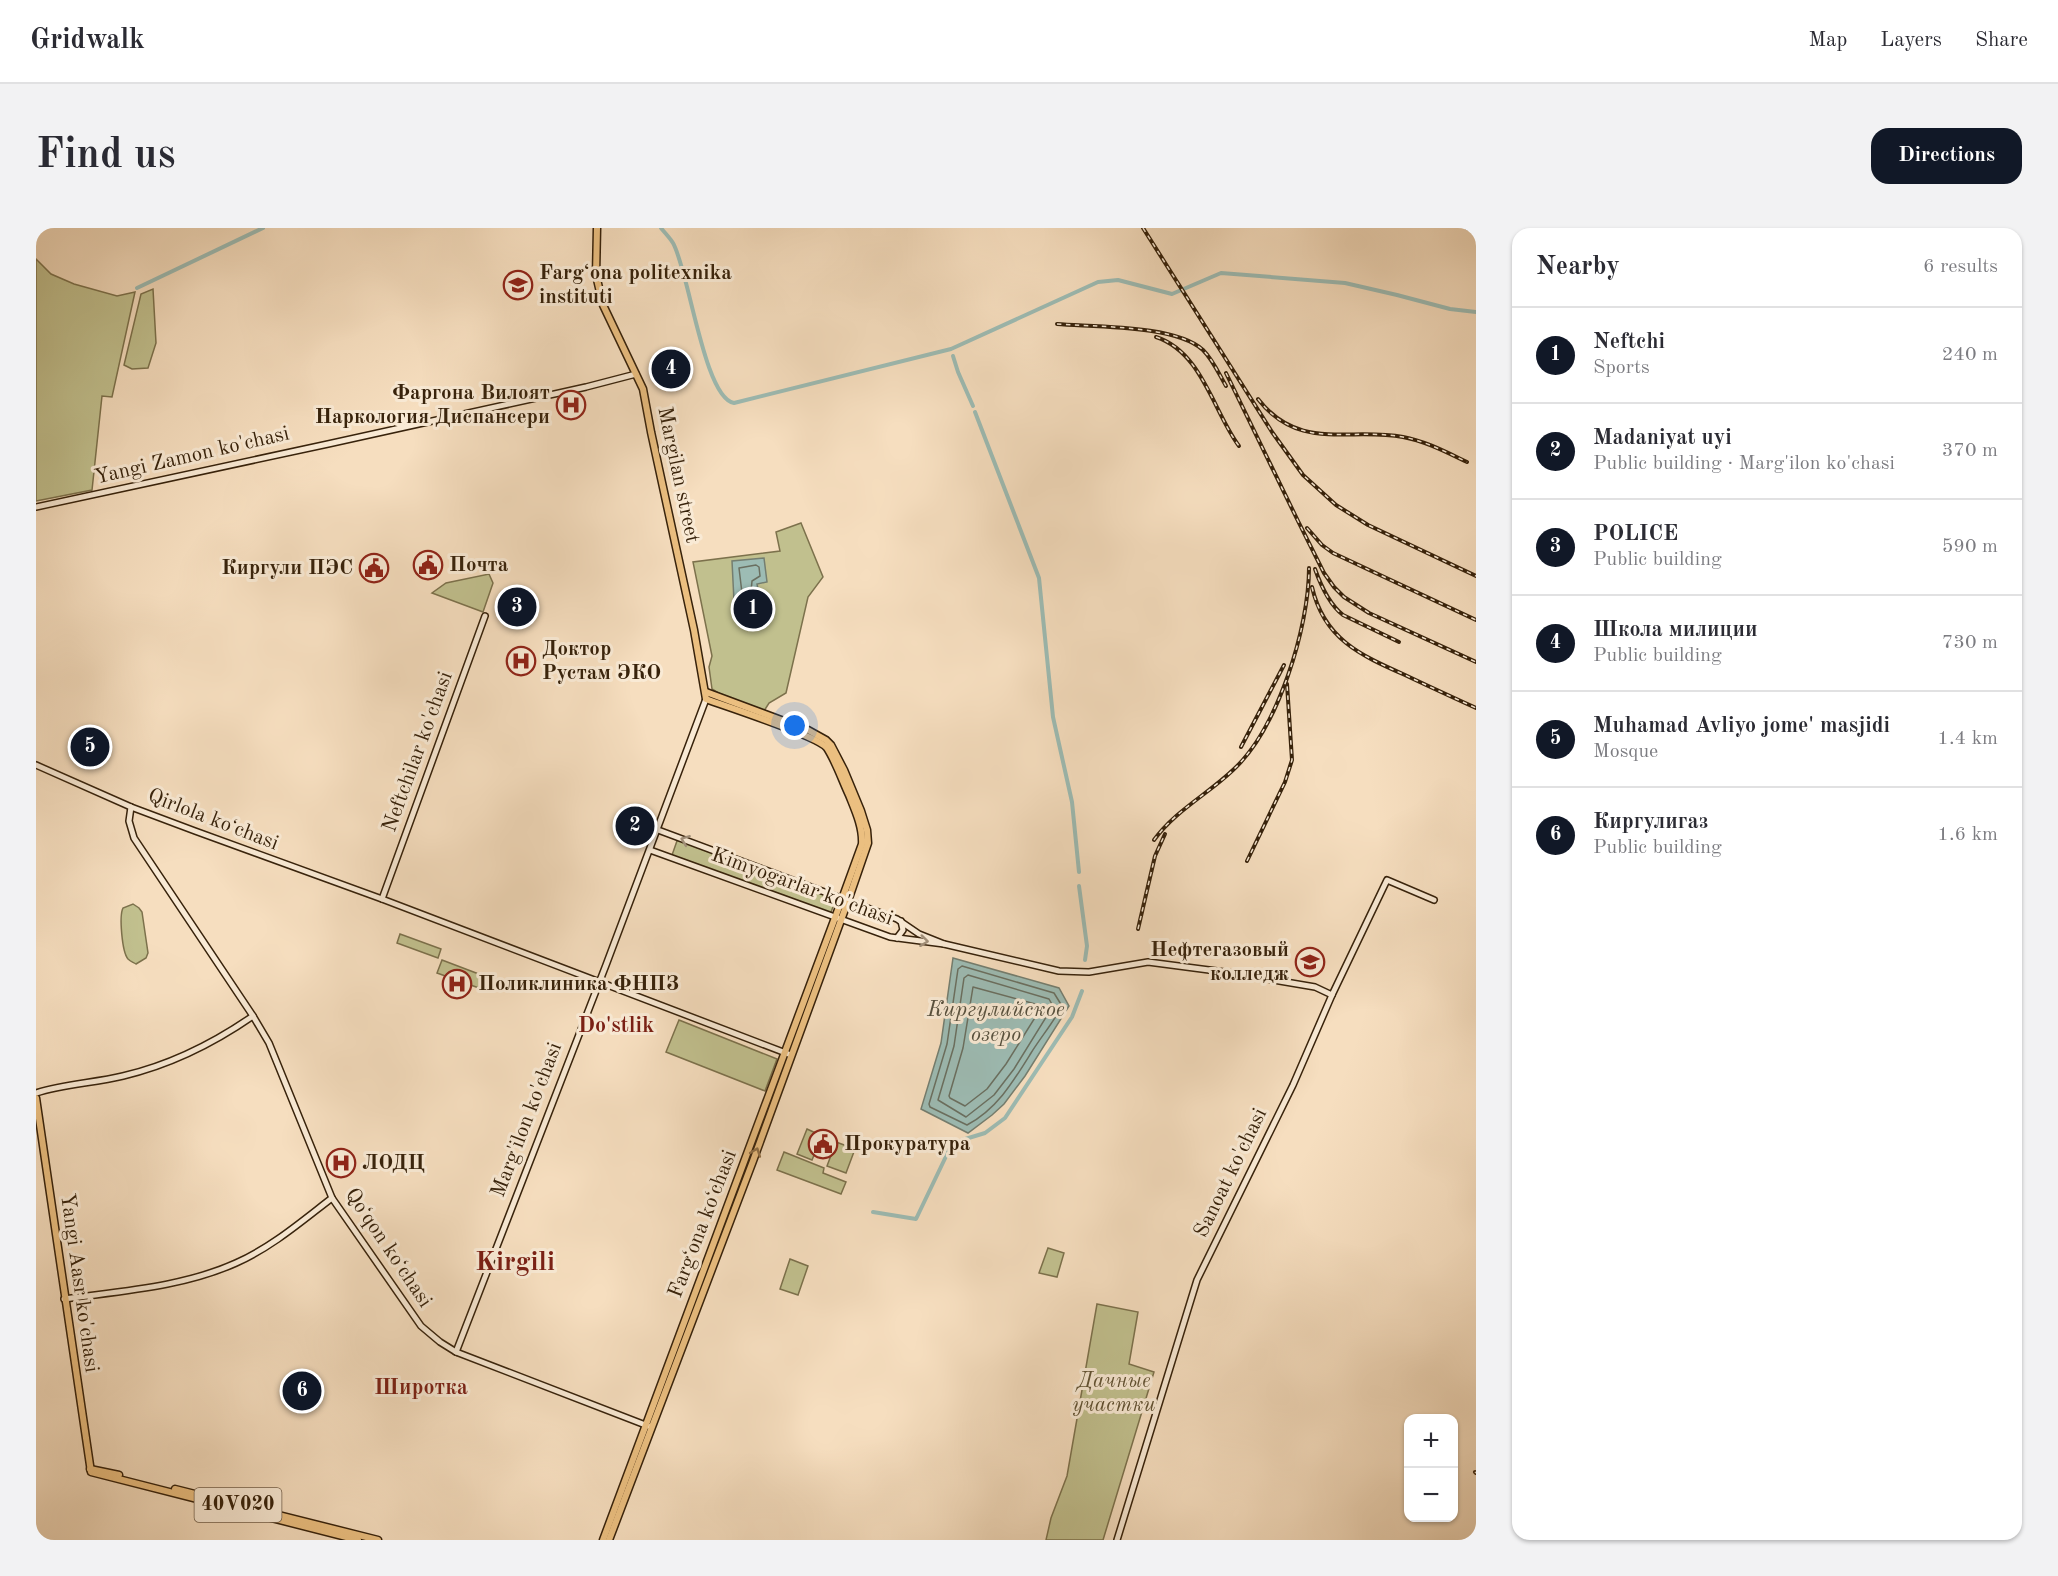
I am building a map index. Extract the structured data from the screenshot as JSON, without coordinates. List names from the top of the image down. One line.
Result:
{"streets":{"main road":["Margilan street","Fargʻona koʻchasi","Yangi Aasr ko'chasi","40V020"],"street":["Yangi Zamon ko'chasi","Neftchilar ko'chasi","Qirlola koʻchasi","Kimyogarlar ko'chasi","Marg'ilon ko'chasi","Sanoat ko'chasi","Qoʻqon koʻchasi"]},"crossings":[["Yangi Zamon ko'chasi","Margilan street"],["Margilan street","Marg'ilon ko'chasi"],["Margilan street","Fargʻona koʻchasi"],["Neftchilar ko'chasi","Qirlola koʻchasi"],["Qirlola koʻchasi","Marg'ilon ko'chasi"],["Qirlola koʻchasi","Fargʻona koʻchasi"],["Qirlola koʻchasi","Qoʻqon koʻchasi"],["Kimyogarlar ko'chasi","Marg'ilon ko'chasi"],["Kimyogarlar ko'chasi","Sanoat ko'chasi"],["Kimyogarlar ko'chasi","Fargʻona koʻchasi"],["Marg'ilon ko'chasi","Fargʻona koʻchasi"],["Marg'ilon ko'chasi","Qoʻqon koʻchasi"],["Fargʻona koʻchasi","Qoʻqon koʻchasi"],["Yangi Aasr ko'chasi","40V020"]],"districts":["Do'stlik","Kirgili","Широтка"],"water":["Киргулийское озеро"],"parks":["Дачные участки"],"places":{"school or university":["Fargʻona politexnika instituti","Нефтегазовый колледж"],"hospital":["Фаргона Вилоят Наркология Диспансери","Доктор Рустам ЭКО","Поликлиника ФНПЗ","ЛОДЦ"],"public building":["Почта","Киргули ПЭС","Прокуратура"]},"page":{"header":"Gridwalk","nav":["Map","Layers","Share"],"buttons":"Directions","title":"Find us","heading":["Nearby","6 results"],"list":[{"mark":"1","name":"Neftchi","note":"Sports","value":"240 m"},{"mark":"2","name":"Madaniyat uyi","note":"Public building · Marg'ilon ko'chasi","value":"370 m"},{"mark":"3","name":"POLICE","note":"Public building","value":"590 m"},{"mark":"4","name":"Школа милиции","note":"Public building","value":"730 m"},{"mark":"5","name":"Muhamad Avliyo jome' masjidi","note":"Mosque","value":"1.4 km"},{"mark":"6","name":"Киргулигаз","note":"Public building","value":"1.6 km"}],"pins":["4","3","1","5","2","6"],"map_buttons":["+","−"]}}
